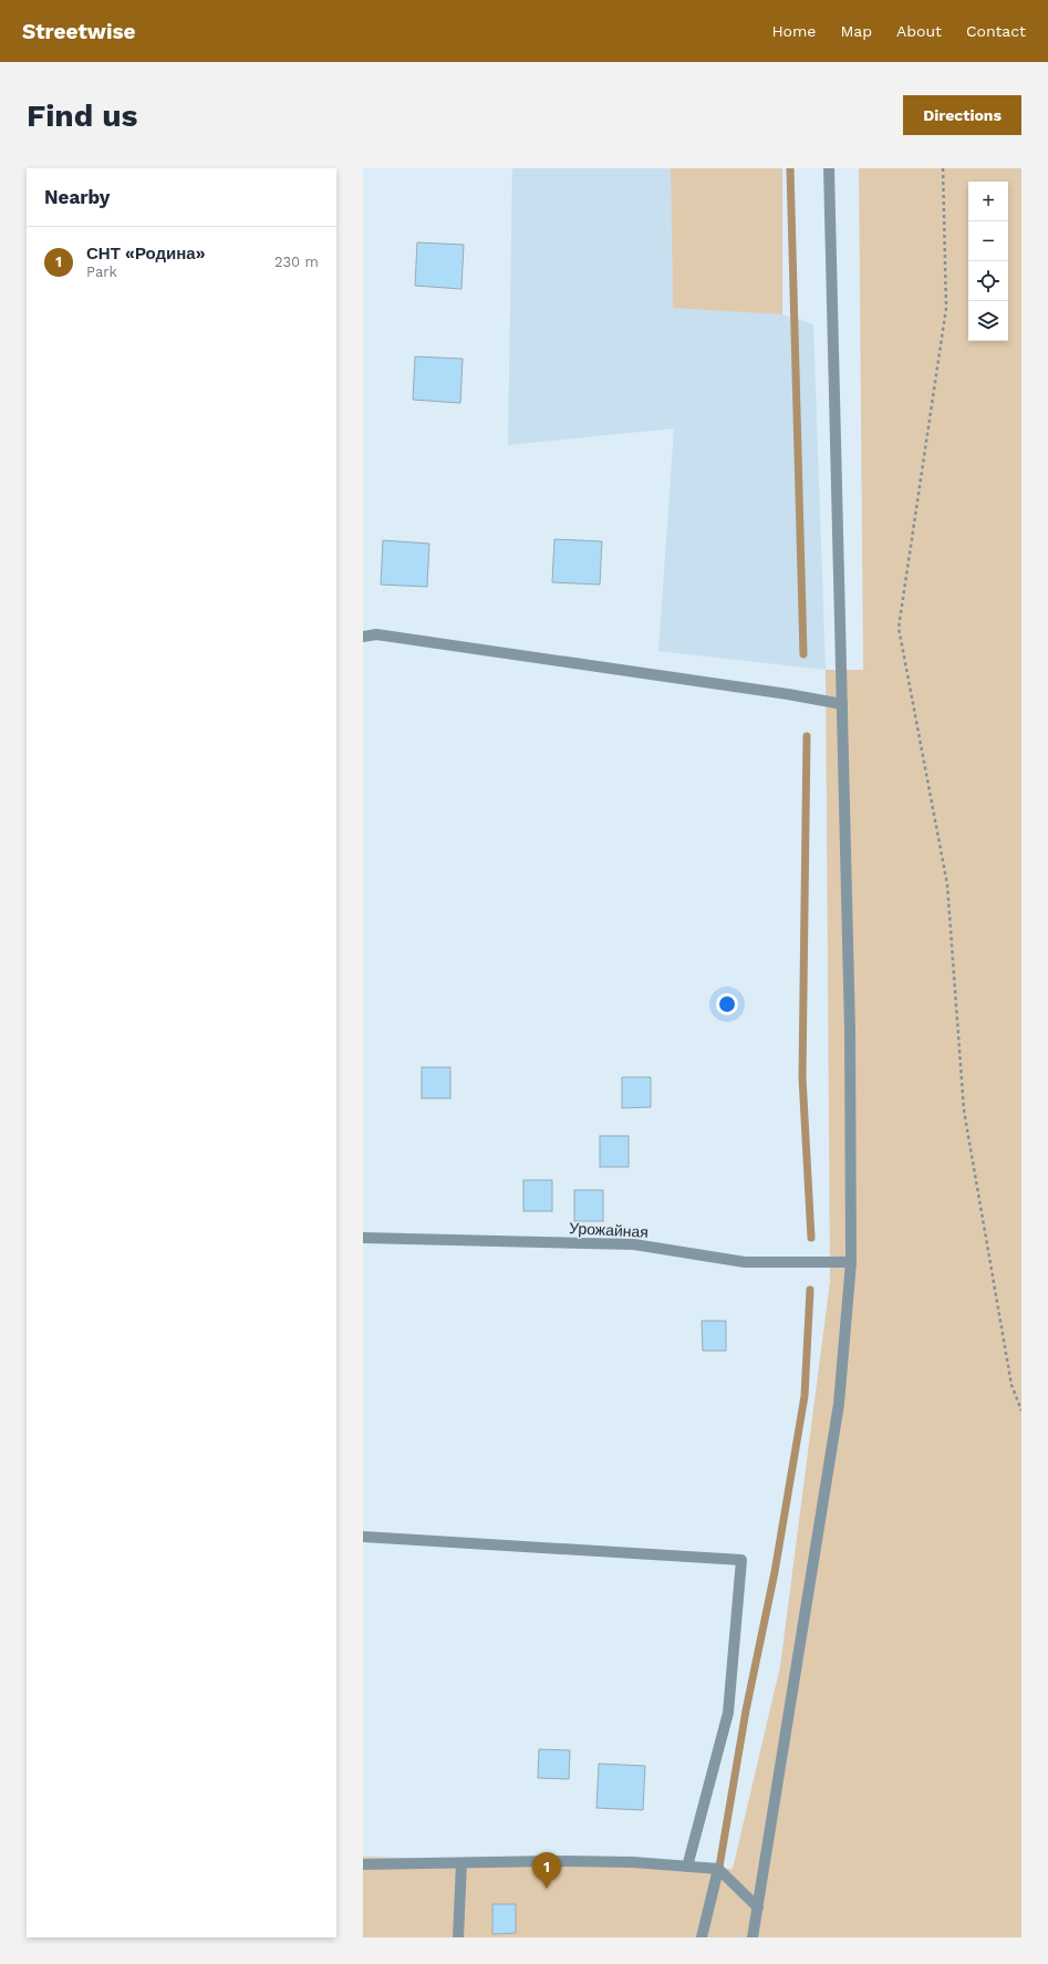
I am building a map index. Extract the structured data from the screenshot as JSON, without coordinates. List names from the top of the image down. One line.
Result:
{"streets":{"street":["Урожайная"]},"page":{"header":"Streetwise","nav":["Home","Map","About","Contact"],"buttons":"Directions","title":"Find us","heading":"Nearby","map_buttons":["+","−"],"list":[{"mark":"1","name":"СНТ «Родина»","note":"Park","value":"230 m"}],"pins":"1"}}
